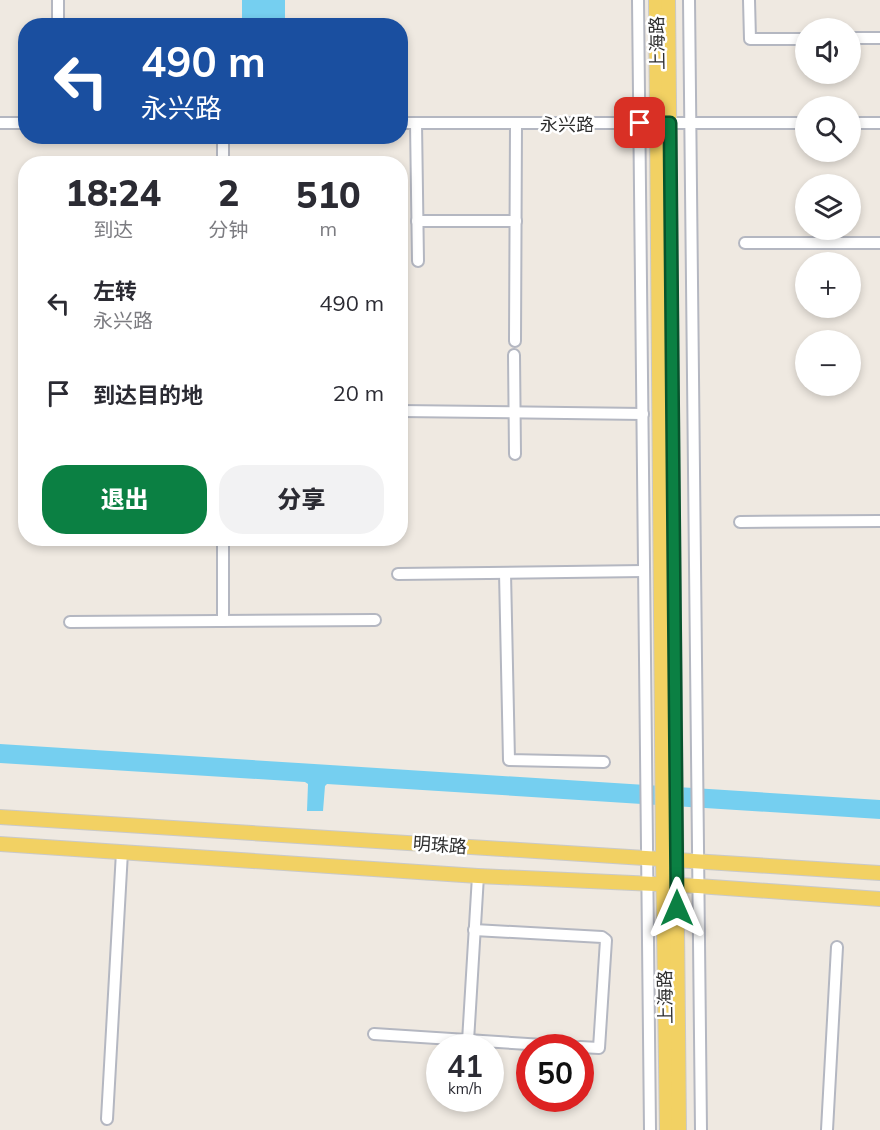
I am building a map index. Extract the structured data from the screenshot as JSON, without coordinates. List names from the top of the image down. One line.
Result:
{"streets":{"main road":["上海路","明珠路"],"street":["永兴路"]},"crossings":[["上海路","永兴路"],["上海路","明珠路"]],"page":{"map_buttons":["+","−"],"turn":["490 m","永兴路"],"eta":["18:24","到达","2","分钟","510","m"],"list":[{"name":"左转","note":"永兴路","value":"490 m"},{"name":"到达目的地","value":"20 m"}],"buttons":["退出","分享"],"speed":"41 km/h","limit":"50"}}
